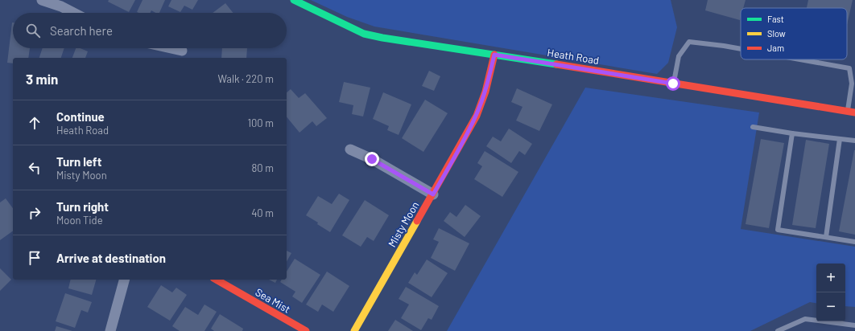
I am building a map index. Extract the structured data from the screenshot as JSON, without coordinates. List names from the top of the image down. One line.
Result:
{"streets":{"street":["Heath Road","Misty Moon","Sea Mist"]},"crossings":[["Heath Road","Misty Moon"]],"legend":["Fast","Slow","Jam"],"page":{"search":"Search here","heading":["3 min","Walk · 220 m"],"list":[["Continue","Heath Road","100 m"],["Turn left","Misty Moon","80 m"],["Turn right","Moon Tide","40 m"],"Arrive at destination"],"map_buttons":["+","−"]}}
